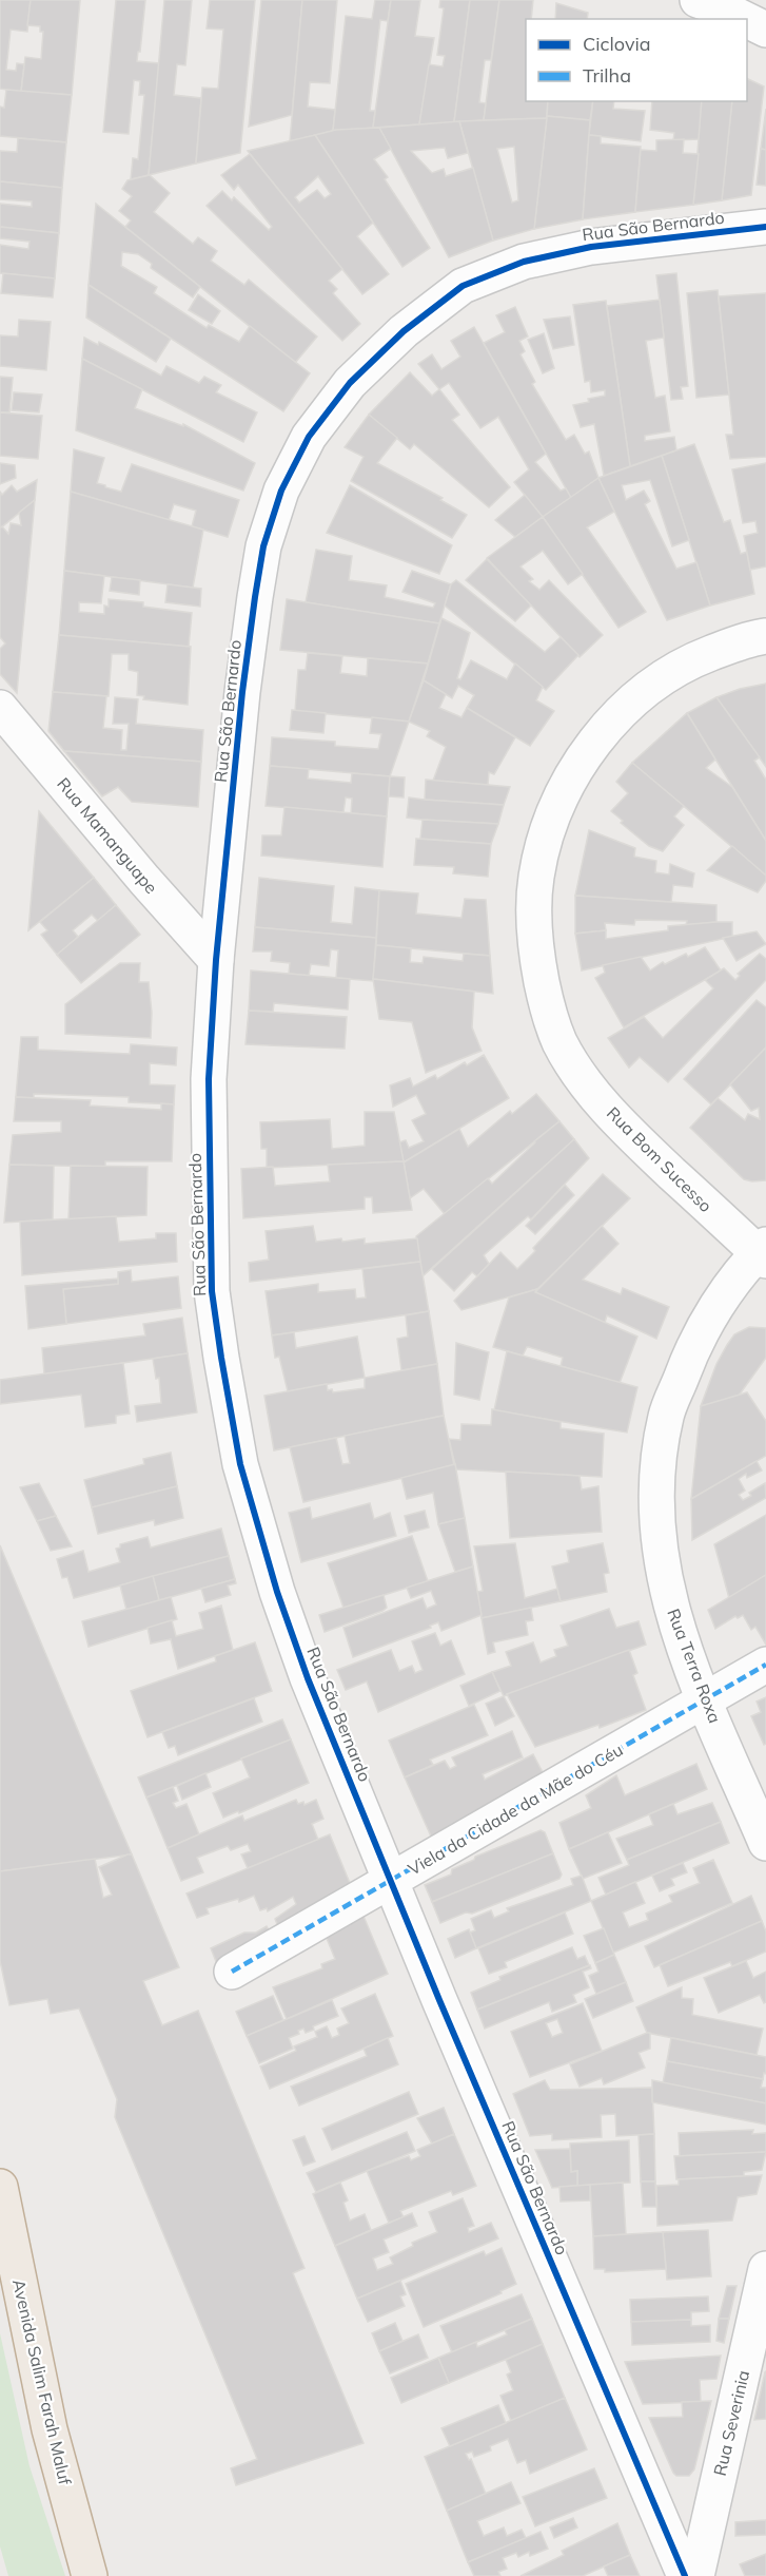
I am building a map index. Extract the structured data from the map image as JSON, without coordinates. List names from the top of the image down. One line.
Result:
{"streets":{"highway":["Avenida Salim Farah Maluf"],"street":["Rua São Bernardo","Rua Mamanguape","Rua Bom Sucesso","Rua Terra Roxa","Viela da Cidade da Mãe do Céu","Rua Severinia"]},"crossings":[["Rua São Bernardo","Rua Mamanguape"],["Rua São Bernardo","Viela da Cidade da Mãe do Céu"],["Rua Bom Sucesso","Rua Terra Roxa"],["Rua Terra Roxa","Viela da Cidade da Mãe do Céu"]],"legend":["Ciclovia","Trilha"]}
